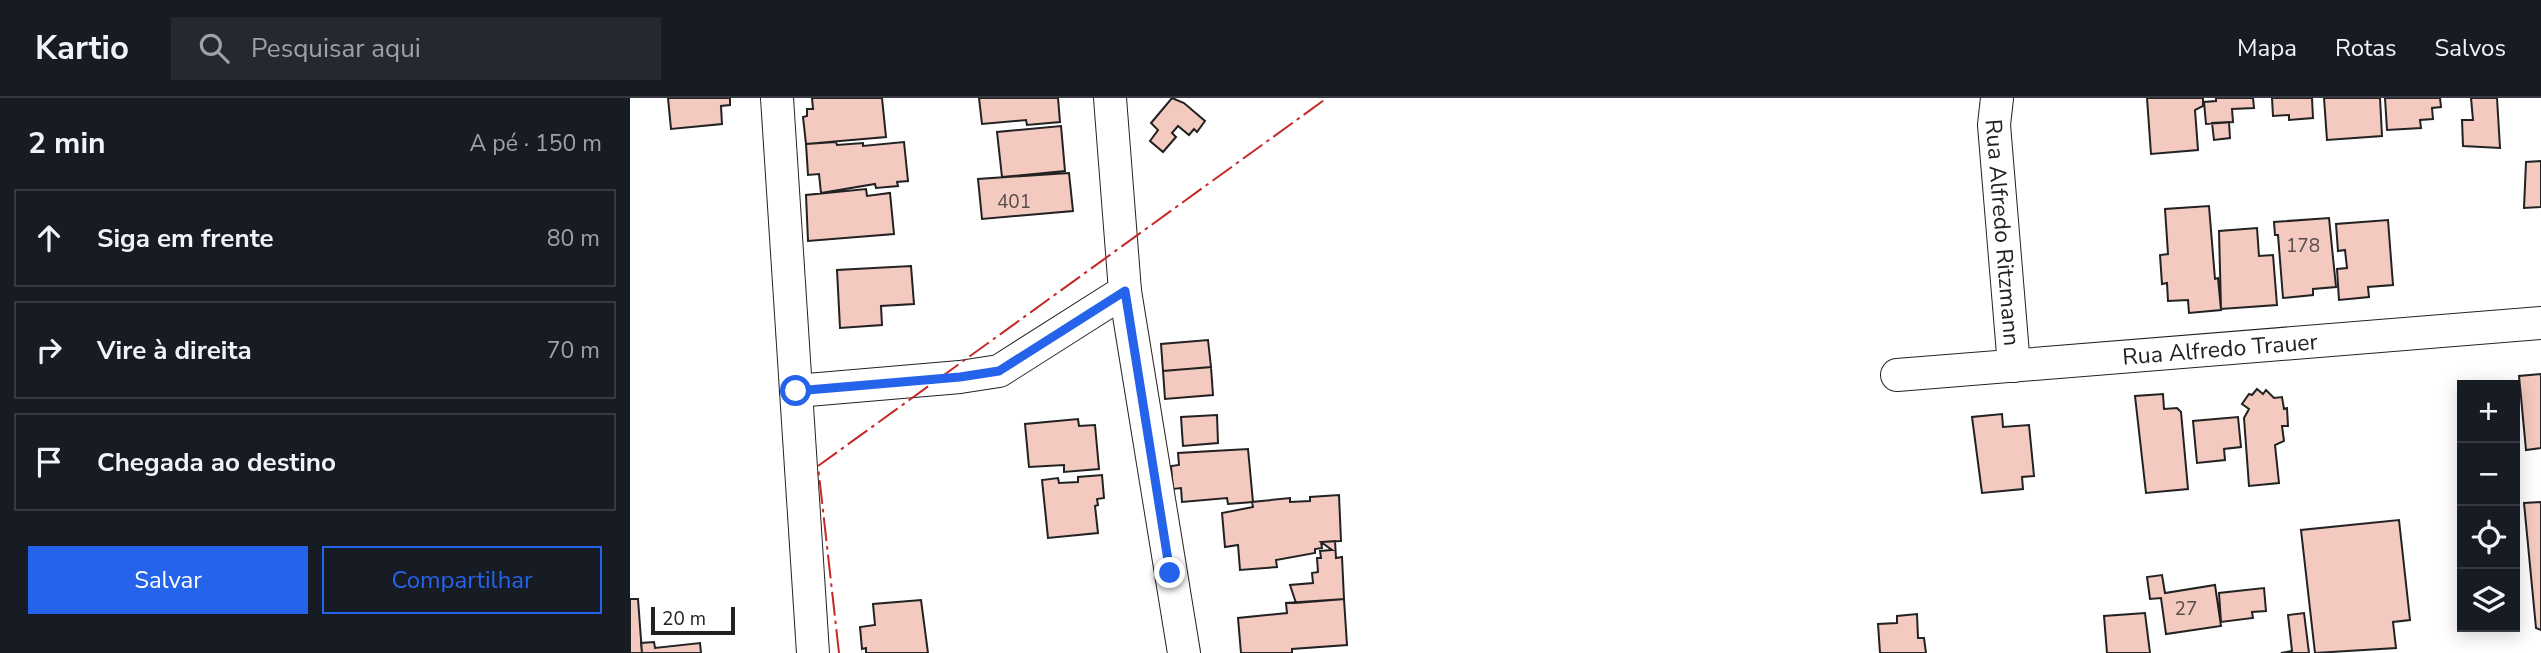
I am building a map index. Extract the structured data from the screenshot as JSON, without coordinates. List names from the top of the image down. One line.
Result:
{"streets":{"street":["Rua Alfredo Ritzmann","Rua Alfredo Trauer"]},"crossings":[["Rua Alfredo Ritzmann","Rua Alfredo Trauer"]],"house_numbers":["401","178","27"],"scale_bar":"20 m","page":{"header":"Kartio","search":"Pesquisar aqui","nav":["Mapa","Rotas","Salvos"],"heading":["2 min","A pé · 150 m"],"list":[["Siga em frente","80 m"],["Vire à direita","70 m"],"Chegada ao destino"],"map_buttons":["+","−"],"buttons":["Salvar","Compartilhar"],"scale":"20 m"}}
